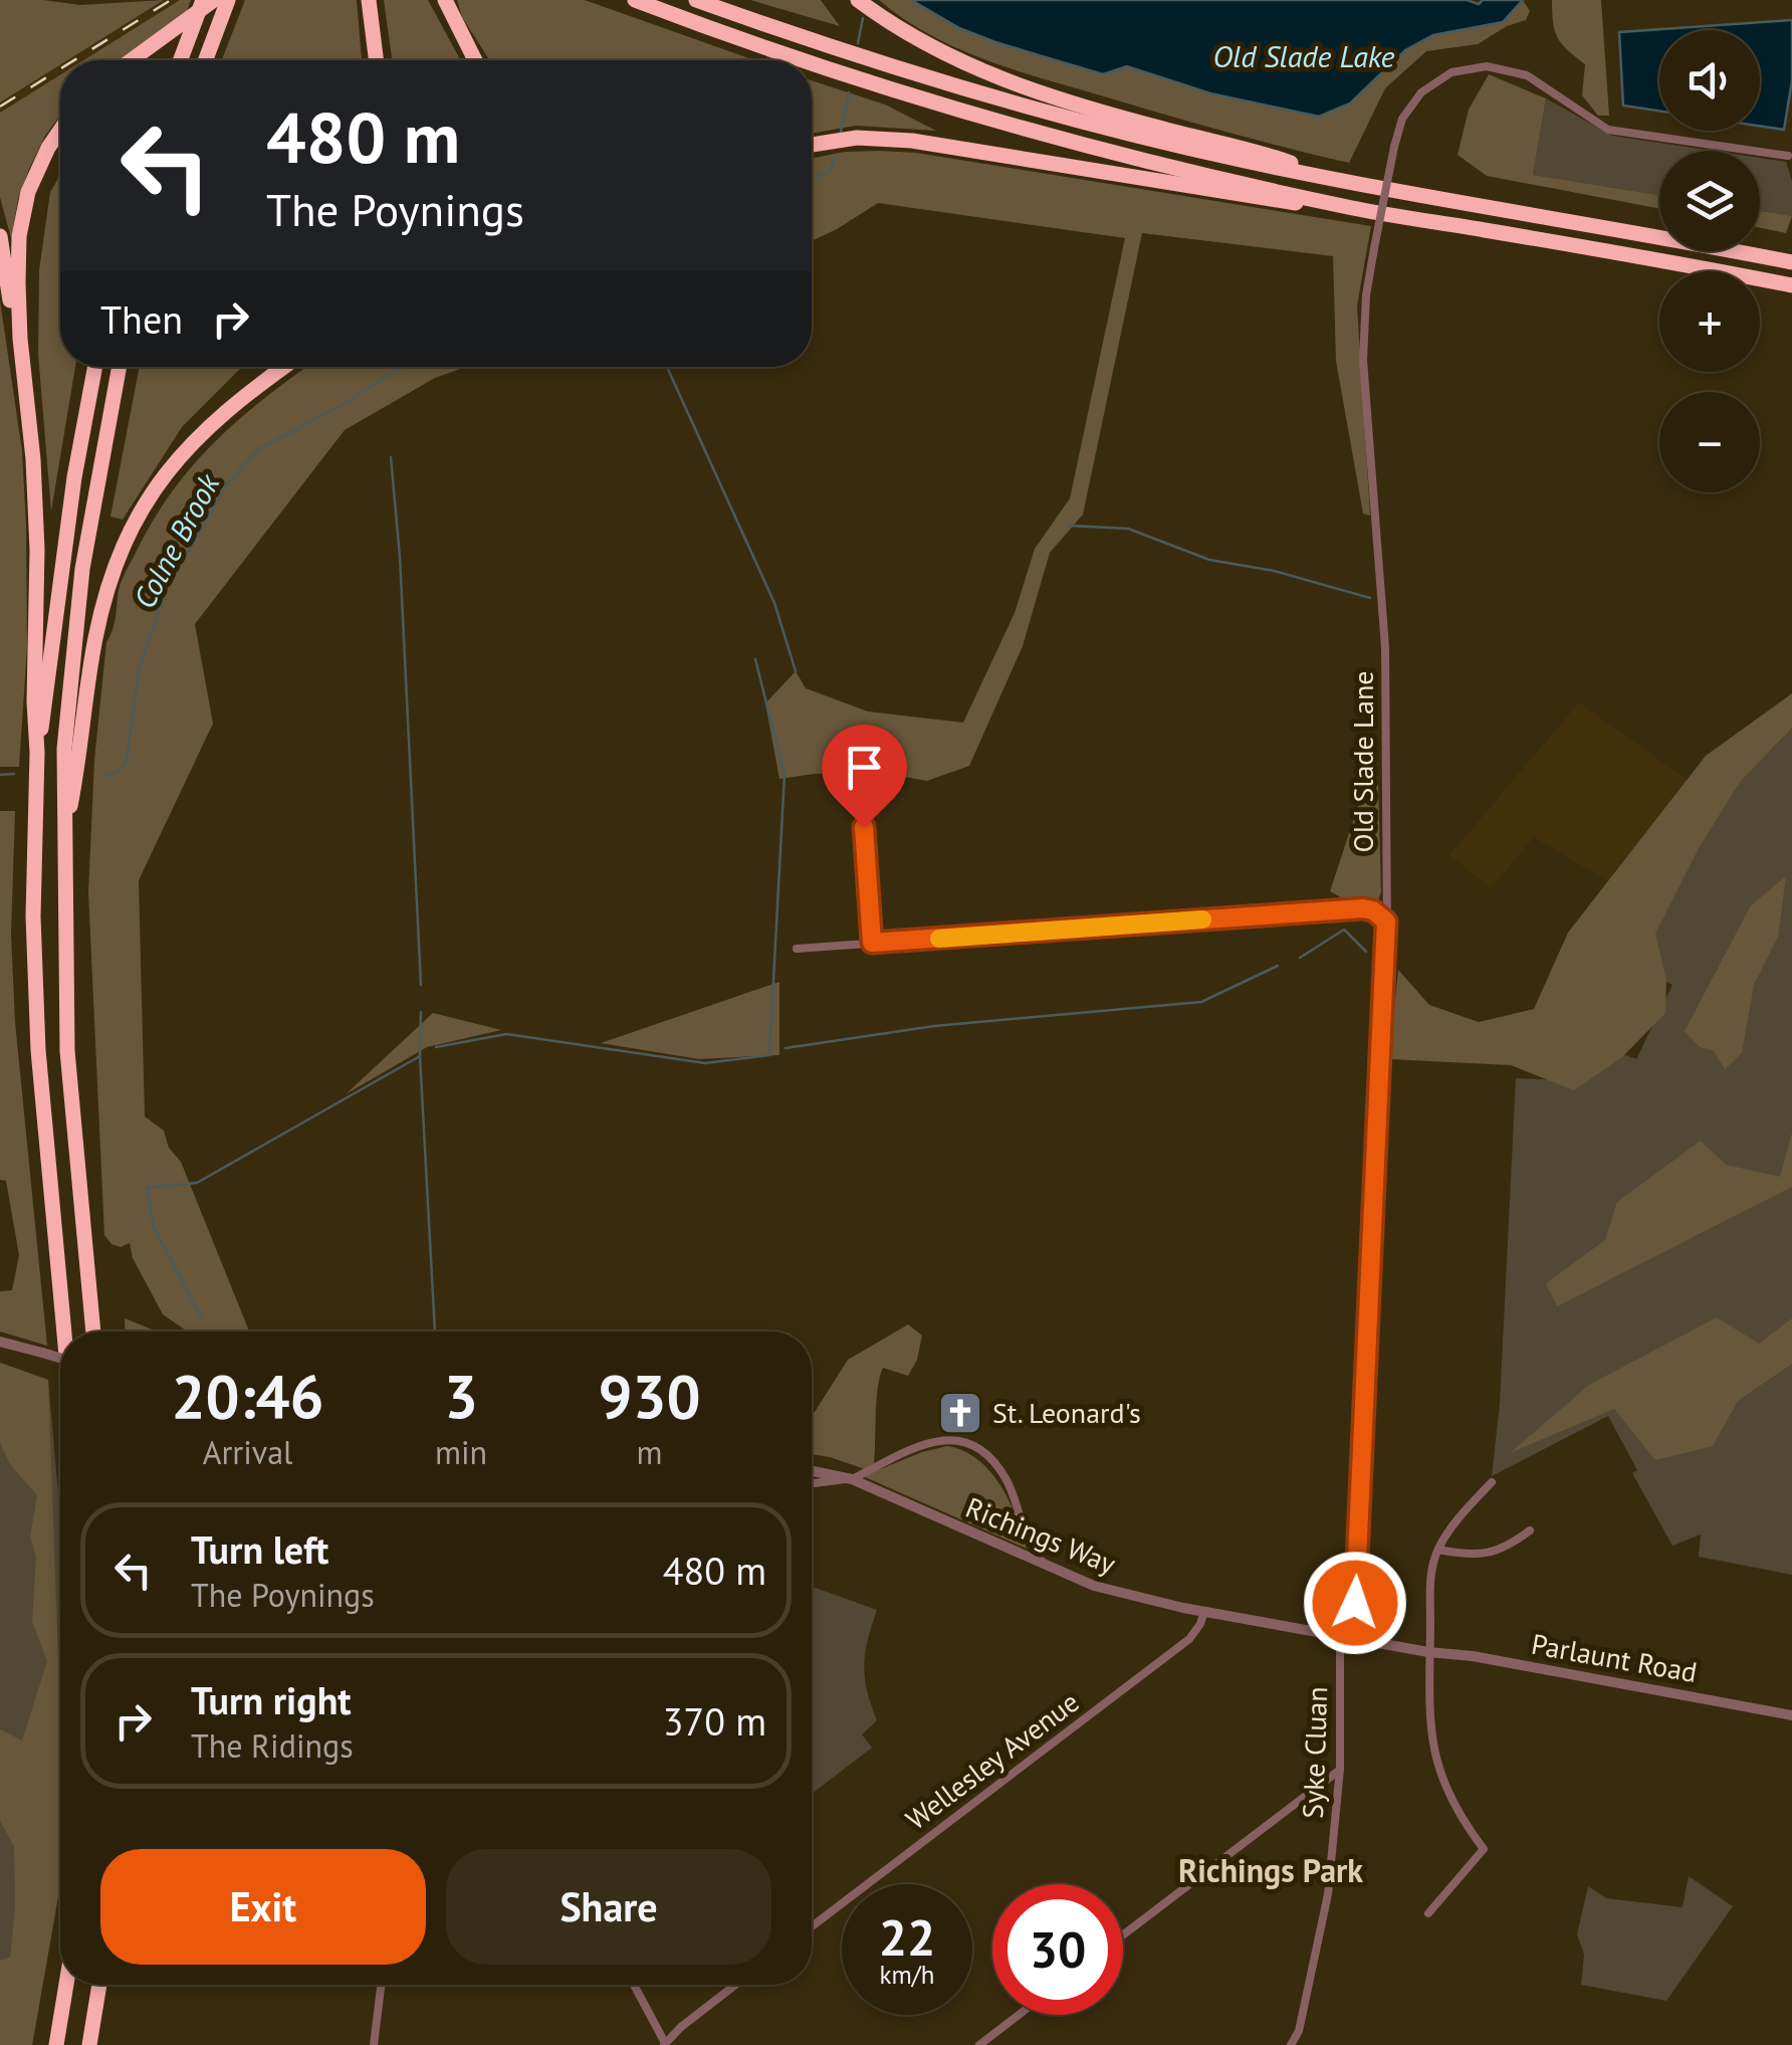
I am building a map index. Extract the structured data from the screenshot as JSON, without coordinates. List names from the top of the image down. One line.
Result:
{"streets":{"street":["Old Slade Lane","Richings Way","Parlaunt Road","Syke Cluan","Wellesley Avenue"]},"crossings":[["Old Slade Lane","Richings Way"],["Old Slade Lane","Parlaunt Road"],["Richings Way","Parlaunt Road"],["Richings Way","Syke Cluan"],["Richings Way","Wellesley Avenue"]],"districts":["Richings Park"],"water":["Old Slade Lake","Colne Brook"],"places":{"church":["St. Leonard's"]},"page":{"map_buttons":["+","−"],"turn":["480 m","The Poynings"],"then":"Then","eta":["20:46","Arrival","3","min","930","m"],"list":[{"name":"Turn left","note":"The Poynings","value":"480 m"},{"name":"Turn right","note":"The Ridings","value":"370 m"}],"buttons":["Exit","Share"],"speed":"22 km/h","limit":"30"}}
